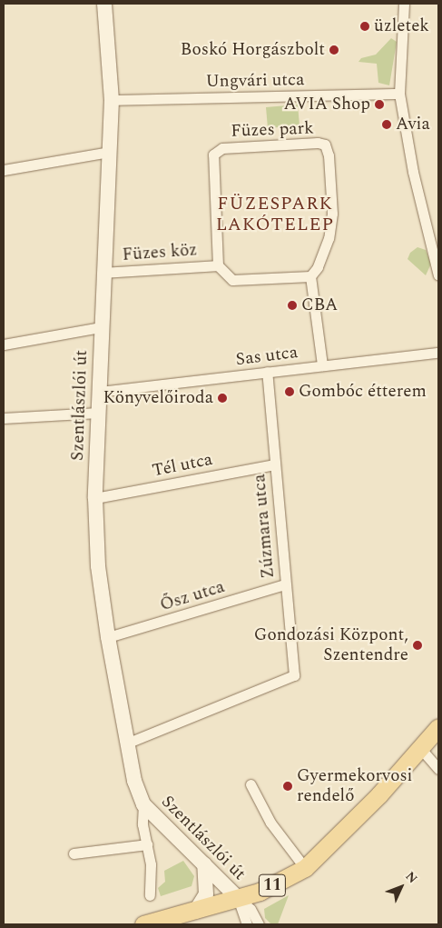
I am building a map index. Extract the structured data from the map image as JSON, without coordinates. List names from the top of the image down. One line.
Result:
{"streets":{"main road":["Szentlászlói út","11"],"street":["Ungvári utca","Füzes park","Füzes köz","Sas utca","Tél utca","Zúzmara utca","Ősz utca"]},"crossings":[["Ungvári utca","Szentlászlói út"],["Füzes park","Füzes köz"],["Füzes köz","Szentlászlói út"],["Sas utca","Szentlászlói út"],["Sas utca","Zúzmara utca"],["Szentlászlói út","Tél utca"],["Szentlászlói út","Zúzmara utca"],["Szentlászlói út","Ősz utca"],["Szentlászlói út","11"],["Tél utca","Zúzmara utca"],["Zúzmara utca","Ősz utca"]],"districts":["FÜZESPARK LAKÓTELEP"],"places":["üzletek","Boskó Horgászbolt","AVIA Shop","Avia","CBA","Gombóc étterem","Könyvelőiroda","Gondozási Központ, Szentendre","Gyermekorvosi rendelő"],"north":"top right"}
